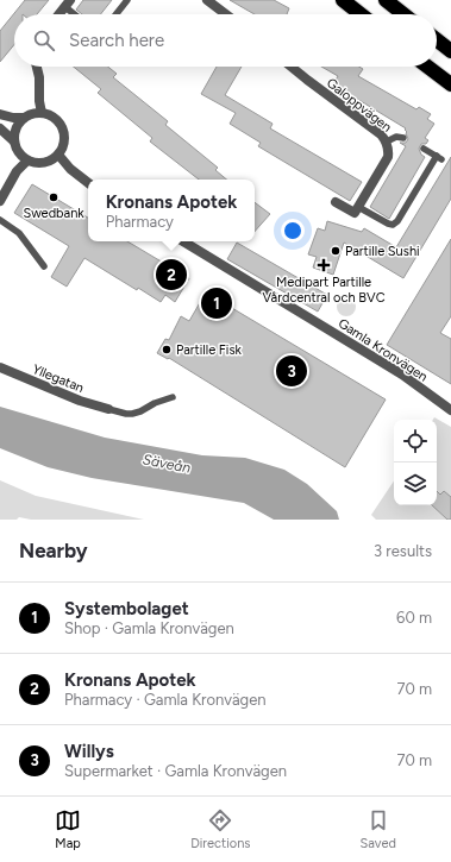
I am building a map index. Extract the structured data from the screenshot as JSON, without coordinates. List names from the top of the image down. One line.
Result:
{"streets":{"street":["Galoppvägen","Gamla Kronvägen","Yllegatan"]},"water":["Säveån"],"places":{"other":["Swedbank","Partille Sushi","Partille Fisk"],"health":["Medipart Partille Vårdcentral och BVC"]},"page":{"search":"Search here","popup":["Kronans Apotek","Pharmacy"],"pins":["2","1","3"],"heading":["Nearby","3 results"],"list":[{"mark":"1","name":"Systembolaget","note":"Shop · Gamla Kronvägen","value":"60 m"},{"mark":"2","name":"Kronans Apotek","note":"Pharmacy · Gamla Kronvägen","value":"70 m"},{"mark":"3","name":"Willys","note":"Supermarket · Gamla Kronvägen","value":"70 m"}],"nav":["Map","Directions","Saved"]}}
